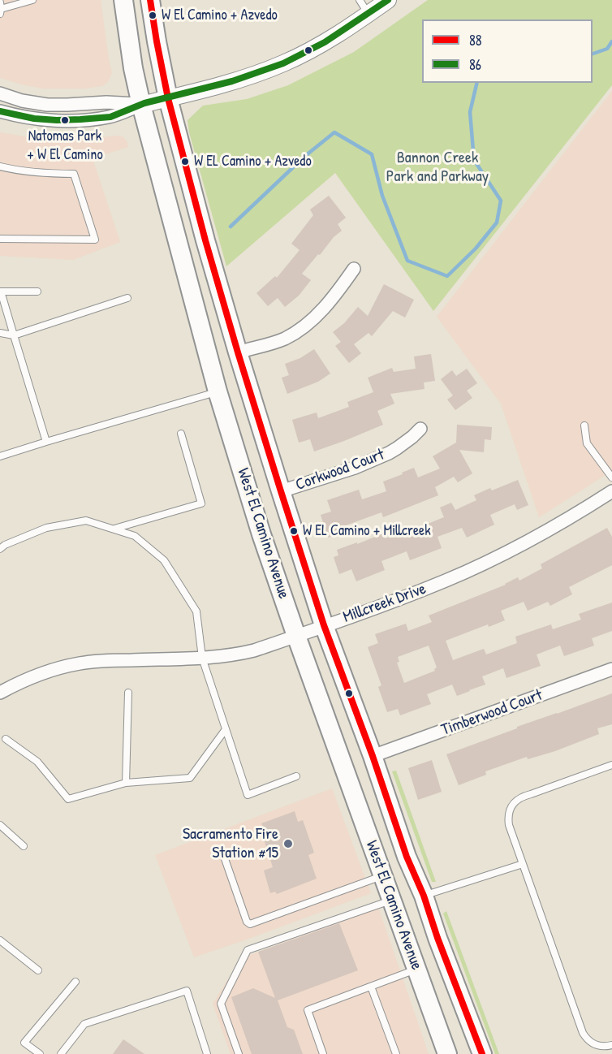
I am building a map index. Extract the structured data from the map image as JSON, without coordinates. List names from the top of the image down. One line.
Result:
{"streets":{"main road":["West El Camino Avenue"],"street":["Corkwood Court","Millcreek Drive","Timberwood Court"]},"crossings":[["Corkwood Court","West El Camino Avenue"],["West El Camino Avenue","Millcreek Drive"],["West El Camino Avenue","Timberwood Court"]],"parks":["Bannon Creek Park and Parkway"],"places":["W El Camino + Azvedo","Natomas Park + W El Camino","W EL Camino + Azvedo","W EL Camino + Millcreek","Sacramento Fire Station #15"],"lines":["transit line 88","transit line 86"],"legend":["88","86"]}
